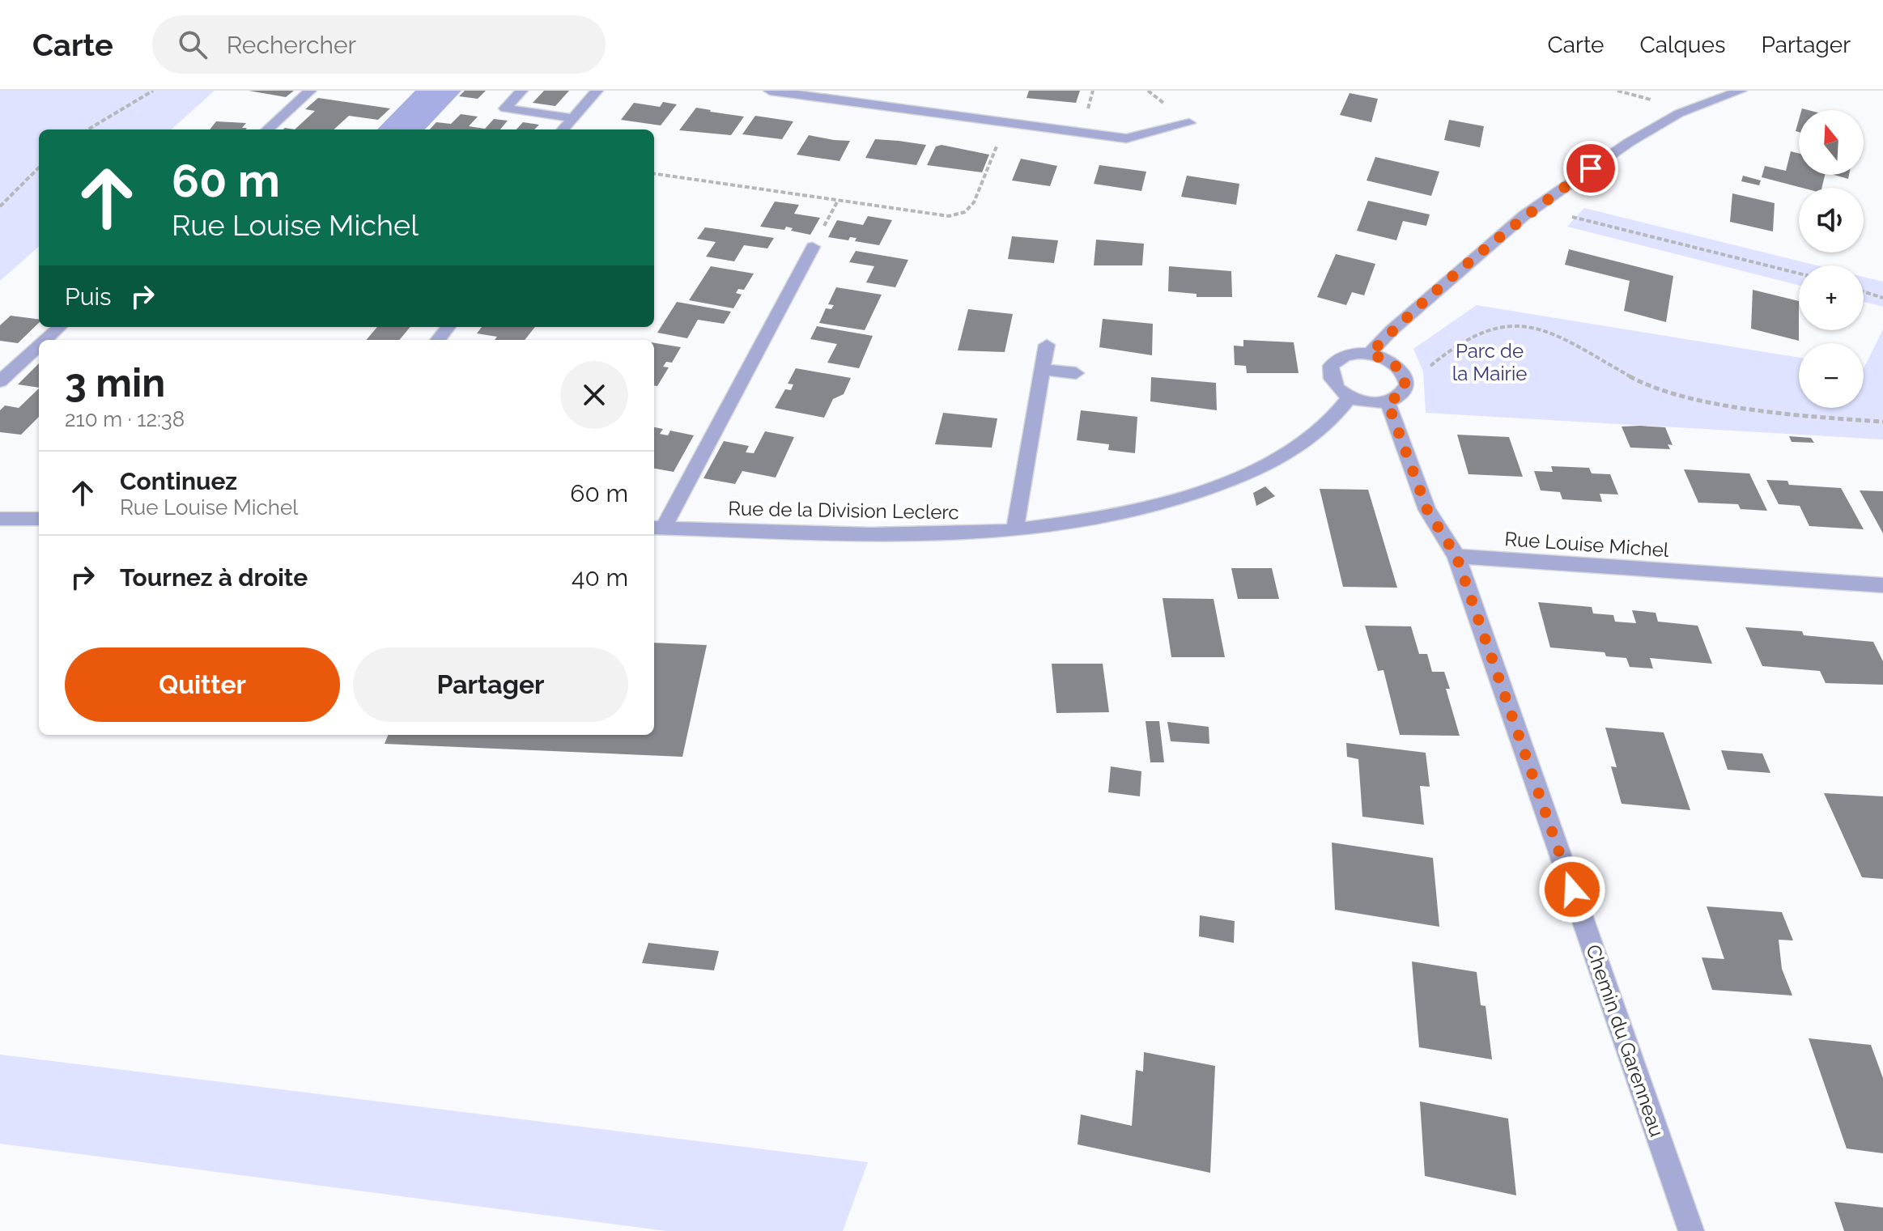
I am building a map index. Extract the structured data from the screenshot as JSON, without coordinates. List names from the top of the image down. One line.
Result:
{"streets":{"street":["Rue de la Division Leclerc","Rue Louise Michel","Chemin du Garenneau"]},"crossings":[["Rue Louise Michel","Chemin du Garenneau"]],"parks":["Parc de la Mairie"],"north":"top","page":{"header":"Carte","search":"Rechercher","nav":["Carte","Calques","Partager"],"map_buttons":["+","−"],"turn":["60 m","Rue Louise Michel"],"then":"Puis","heading":["3 min","210 m · 12:38"],"list":[{"name":"Continuez","note":"Rue Louise Michel","value":"60 m"},{"name":"Tournez à droite","value":"40 m"}],"buttons":["Quitter","Partager"]}}
